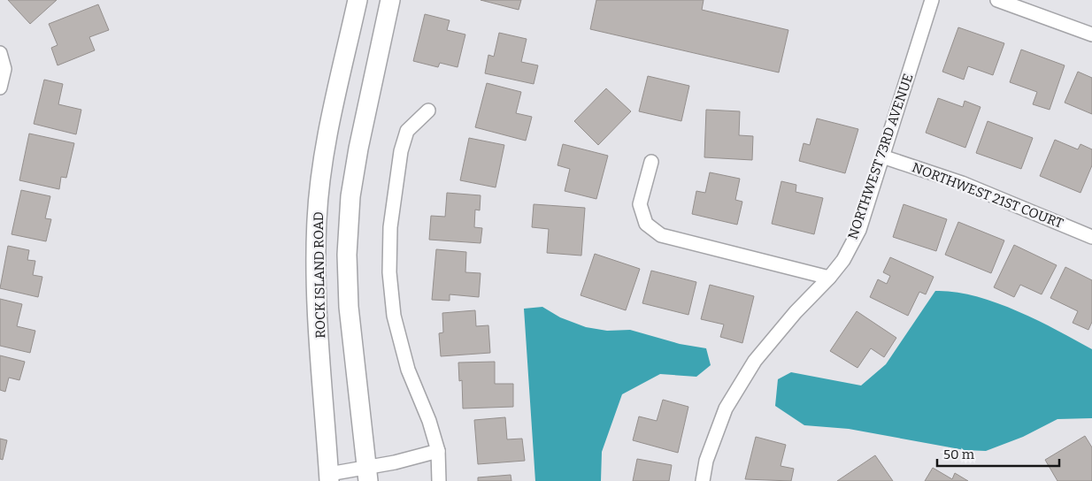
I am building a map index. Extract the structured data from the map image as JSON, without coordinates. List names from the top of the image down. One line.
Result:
{"streets":{"main road":["ROCK ISLAND ROAD"],"street":["NORTHWEST 73RD AVENUE","NORTHWEST 21ST COURT"]},"crossings":[["NORTHWEST 73RD AVENUE","NORTHWEST 21ST COURT"]],"scale_bar":"50 m"}
